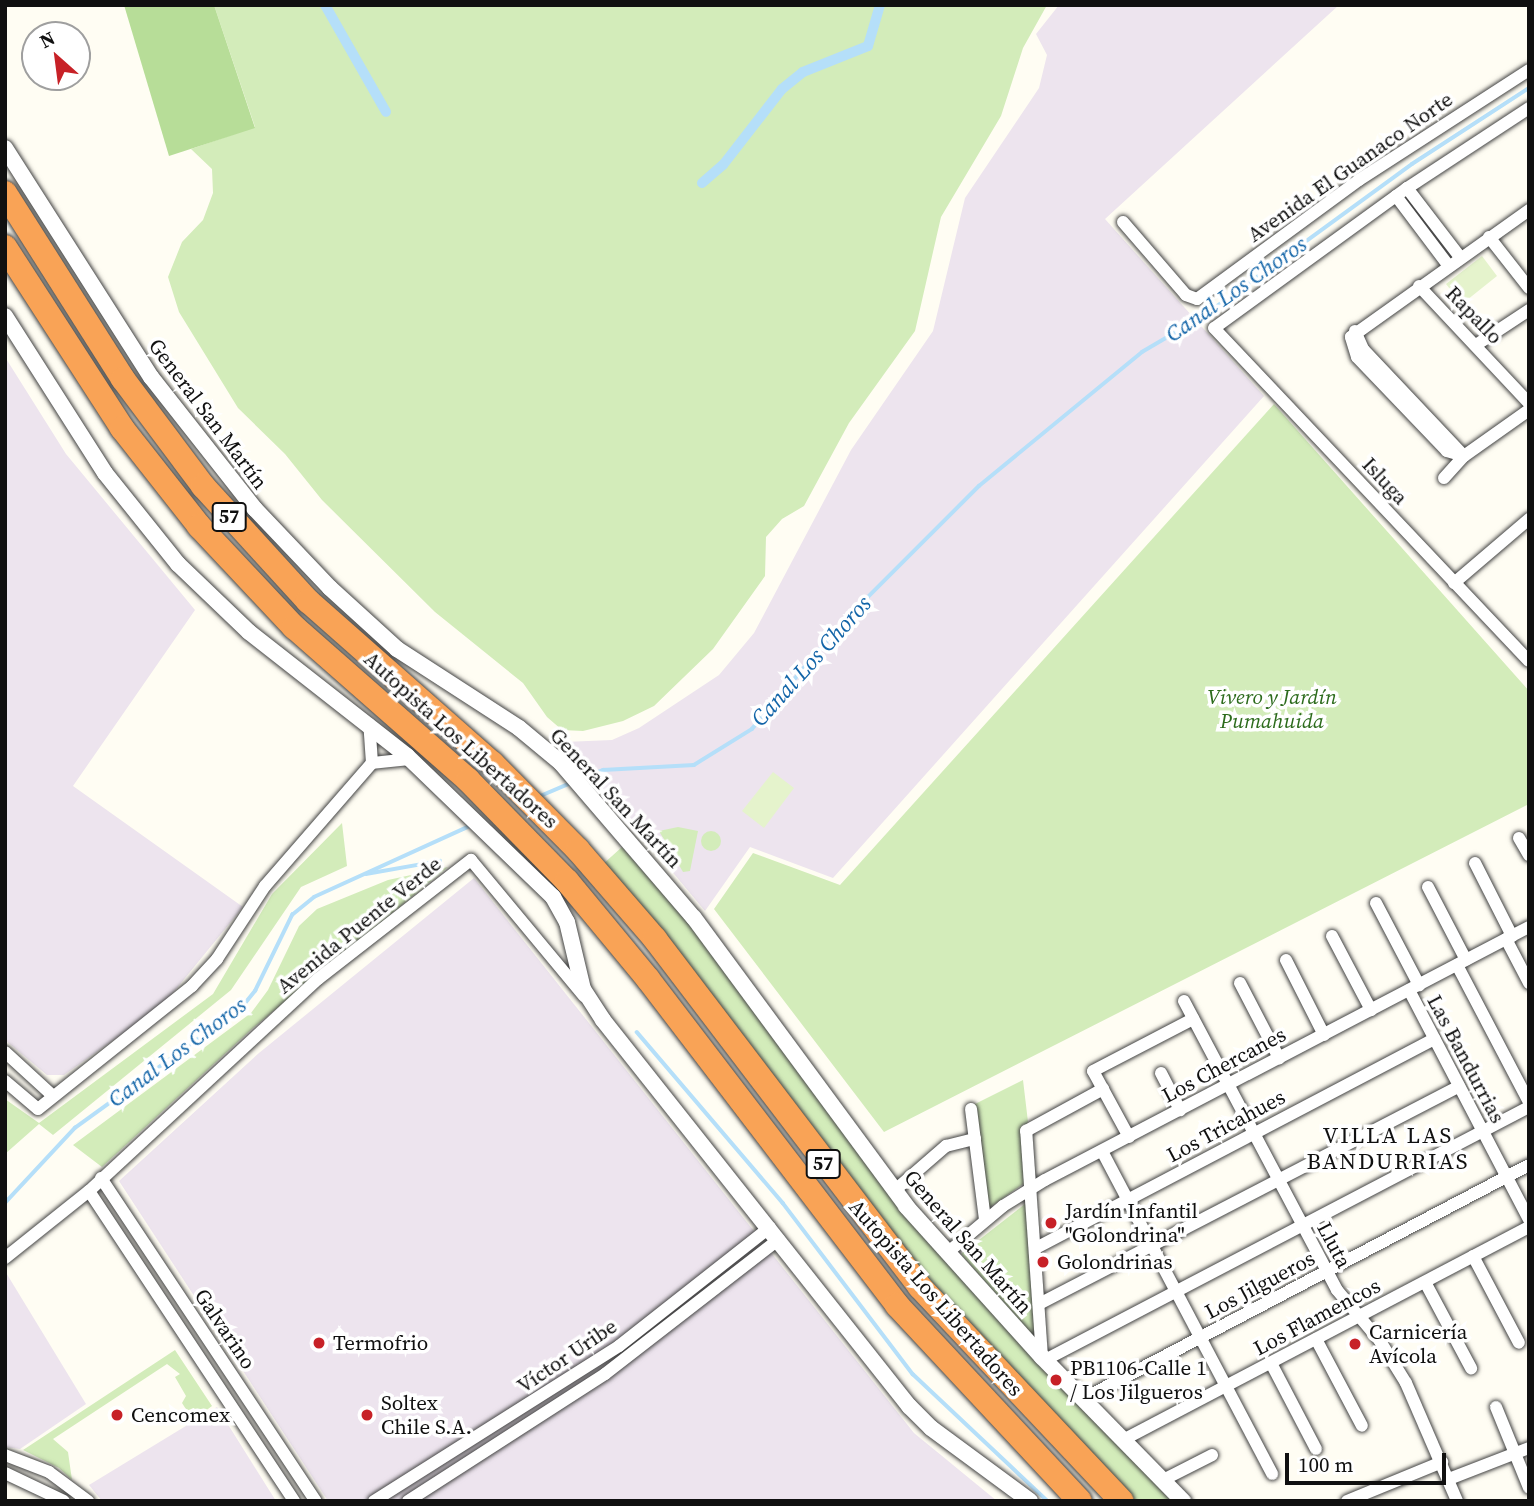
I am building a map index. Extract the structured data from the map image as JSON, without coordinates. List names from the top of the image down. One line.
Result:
{"streets":{"highway":["57","Autopista Los Libertadores"],"street":["Avenida El Guanaco Norte","Rapallo","General San Martín","Isluga","Avenida Puente Verde","Las Bandurrias","Los Chercanes","Los Tricahues","Lluta","Los Jilgueros","Los Flamencos","Galvarino","Víctor Uribe"]},"crossings":[["General San Martín","Los Chercanes"],["General San Martín","Los Jilgueros"],["General San Martín","Los Flamencos"],["Avenida Puente Verde","Galvarino"],["Las Bandurrias","Los Chercanes"],["Las Bandurrias","Los Tricahues"],["Las Bandurrias","Los Jilgueros"],["Las Bandurrias","Los Flamencos"],["Los Chercanes","Lluta"],["Los Tricahues","Lluta"],["Lluta","Los Jilgueros"],["Lluta","Los Flamencos"]],"districts":["VILLA LAS BANDURRIAS"],"water":["Canal Los Choros"],"parks":["Vivero y Jardín Pumahuida"],"places":["Jardín Infantil \"Golondrina\"","Golondrinas","Termofrio","Carnicería Avícola","PB1106-Calle 1 / Los Jilgueros","Cencomex","Soltex Chile S.A."],"scale_bar":"100 m","north":"top left"}
